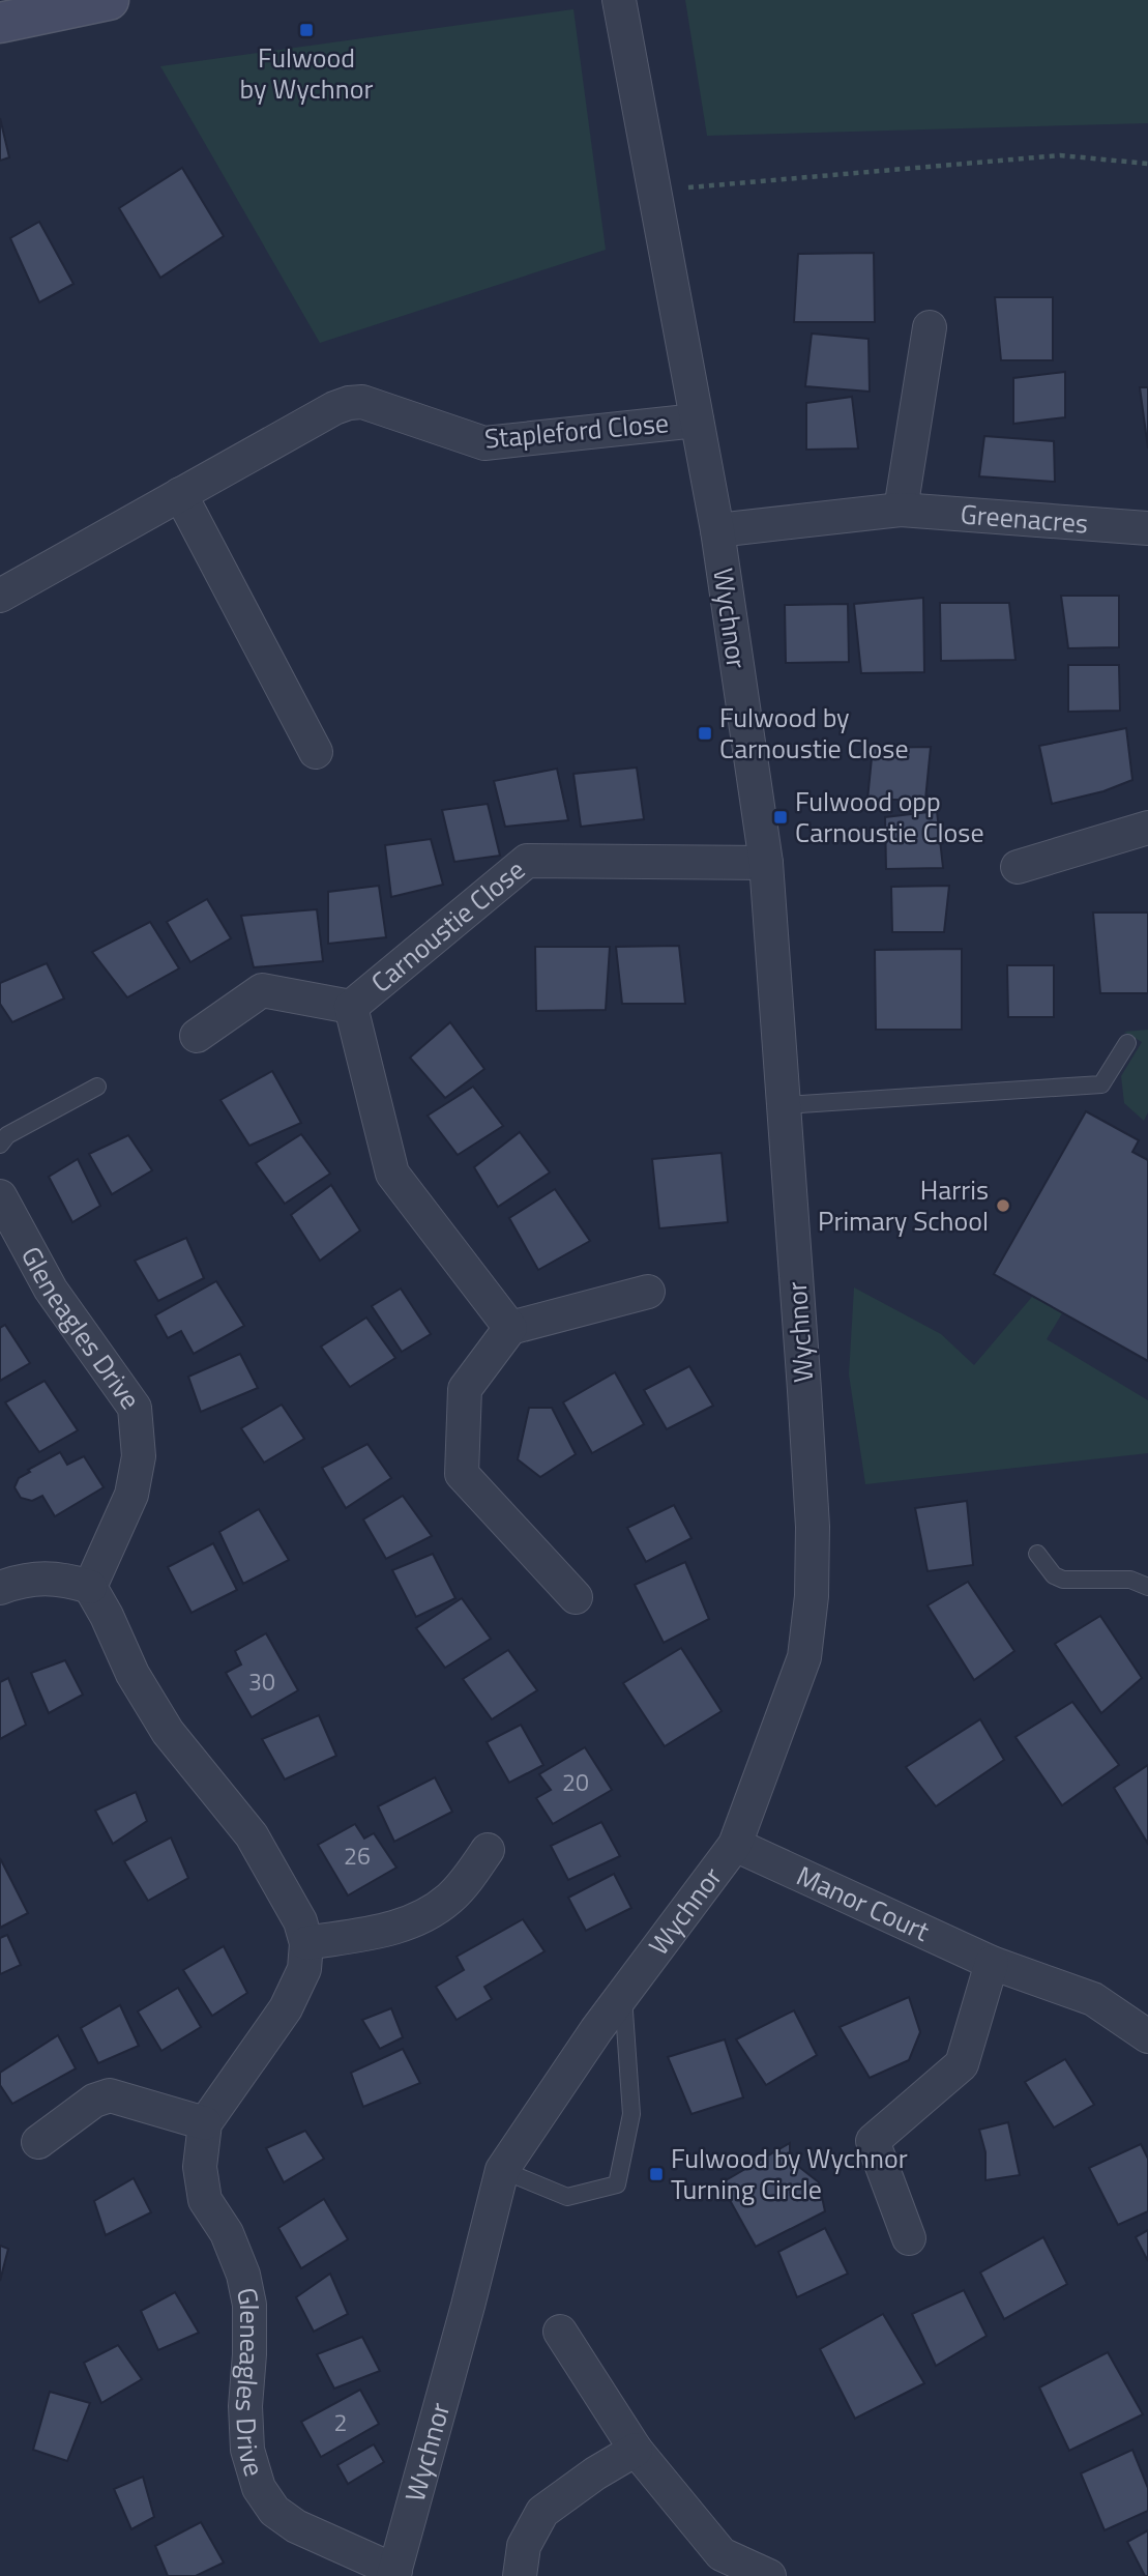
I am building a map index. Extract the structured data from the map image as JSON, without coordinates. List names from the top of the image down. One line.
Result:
{"streets":{"street":["Stapleford Close","Greenacres","Wychnor","Carnoustie Close","Gleneagles Drive","Manor Court"]},"crossings":[["Stapleford Close","Wychnor"],["Greenacres","Wychnor"],["Wychnor","Carnoustie Close"],["Wychnor","Gleneagles Drive"],["Wychnor","Manor Court"]],"places":{"transit":["Fulwood by Wychnor","Fulwood by Carnoustie Close","Fulwood opp Carnoustie Close","Fulwood by Wychnor Turning Circle"],"other":["Harris Primary School"]},"house_numbers":["30","20","26","2"]}
